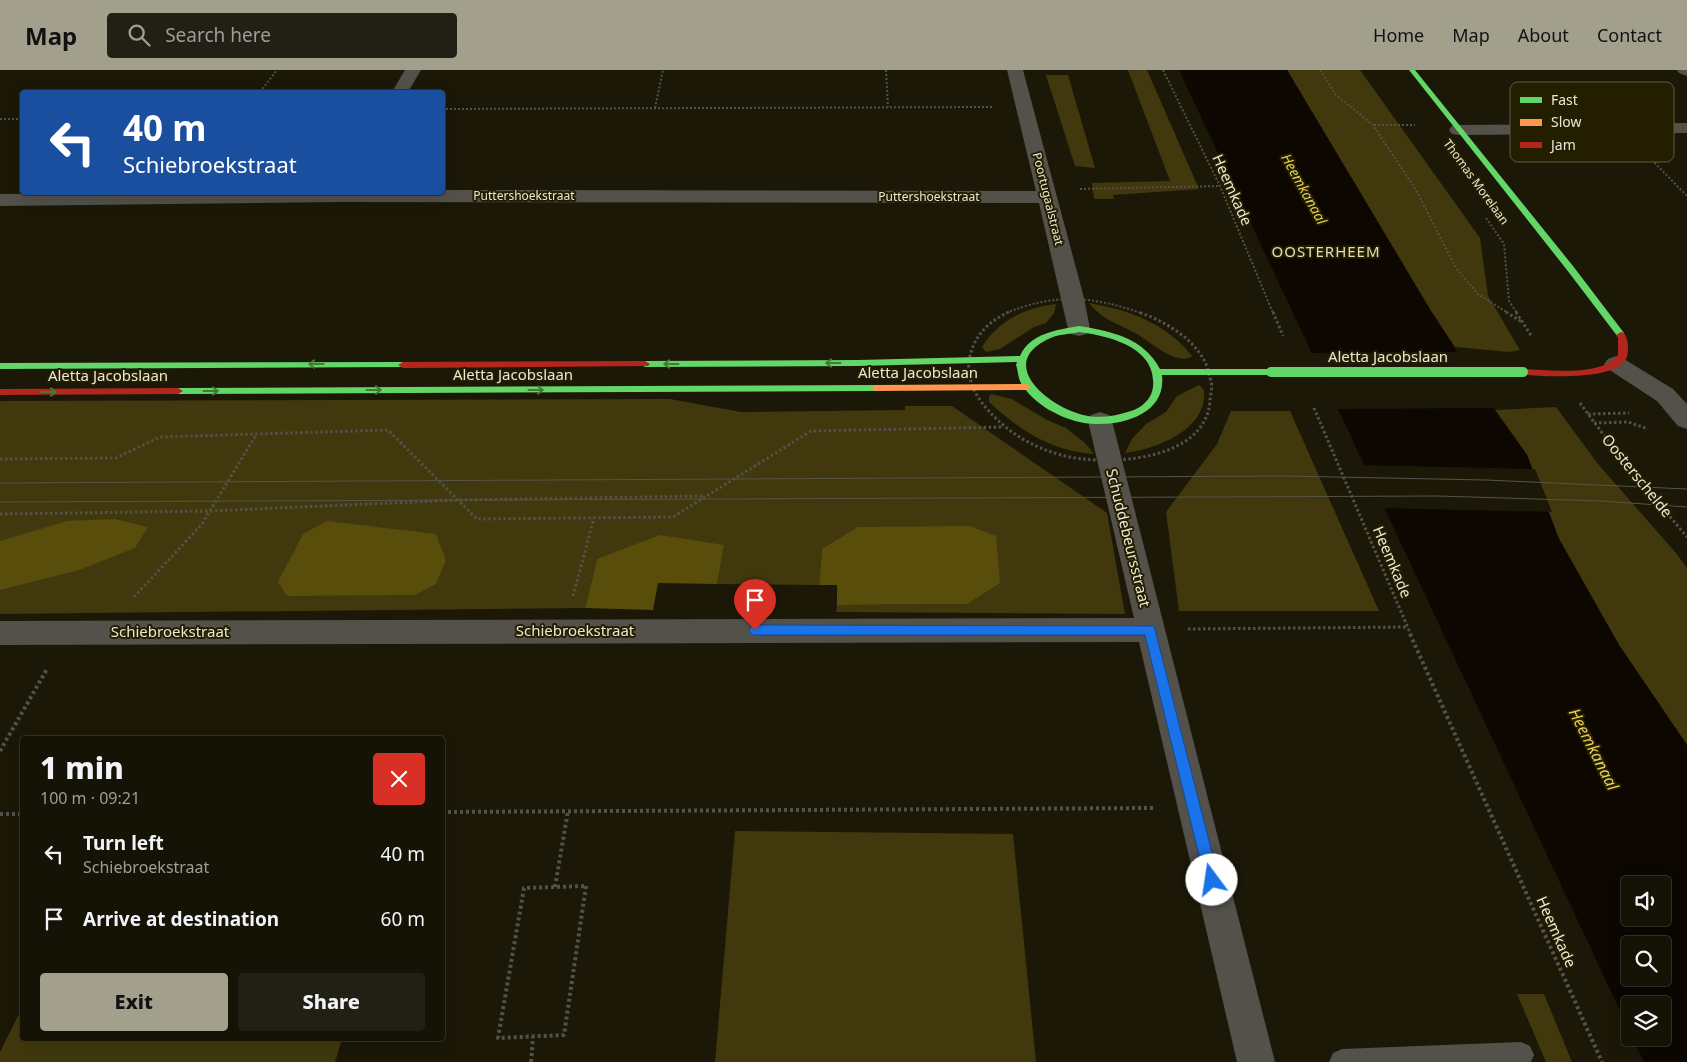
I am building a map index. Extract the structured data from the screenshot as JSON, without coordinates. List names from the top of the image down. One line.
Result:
{"streets":{"street":["Thomas Morelaan","Puttershoekstraat","Poortugaalstraat","Aletta Jacobslaan","Schuddebeursstraat","Schiebroekstraat"],"path":["Heemkade","Oosterschelde"]},"crossings":[["Thomas Morelaan","Aletta Jacobslaan"],["Puttershoekstraat","Poortugaalstraat"],["Poortugaalstraat","Aletta Jacobslaan"],["Poortugaalstraat","Schuddebeursstraat"],["Aletta Jacobslaan","Schuddebeursstraat"],["Schuddebeursstraat","Schiebroekstraat"]],"districts":["OOSTERHEEM"],"water":["Heemkanaal"],"legend":["Fast","Slow","Jam"],"page":{"header":"Map","search":"Search here","nav":["Home","Map","About","Contact"],"turn":["40 m","Schiebroekstraat"],"heading":["1 min","100 m · 09:21"],"list":[{"name":"Turn left","note":"Schiebroekstraat","value":"40 m"},{"name":"Arrive at destination","value":"60 m"}],"buttons":["Exit","Share"]}}
